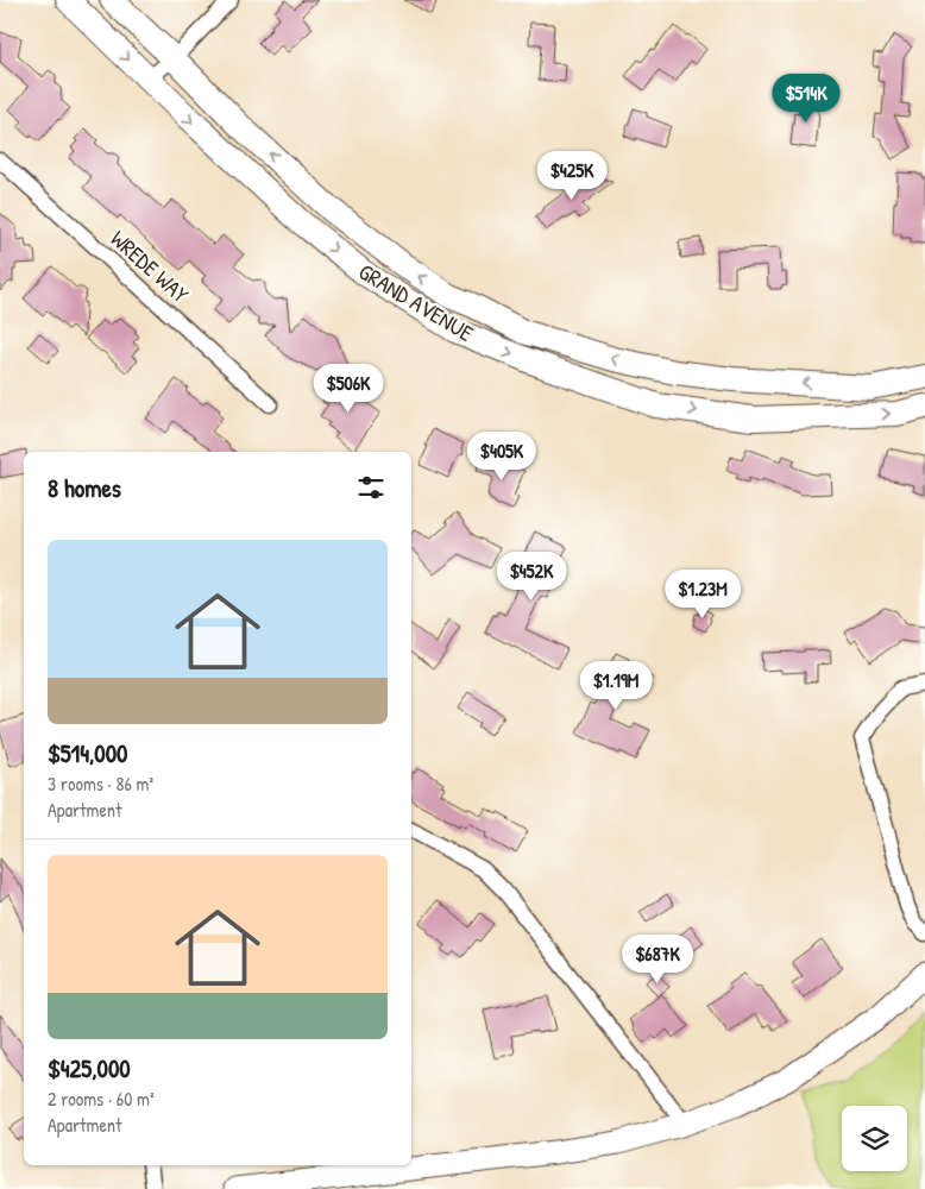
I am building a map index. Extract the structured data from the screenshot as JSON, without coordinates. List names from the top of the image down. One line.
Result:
{"streets":{"main road":["GRAND AVENUE"],"street":["WREDE WAY"]},"page":{"price":["$514K","$425K","$506K","$405K","$452K","$1.23M","$1.19M","$687K"],"heading":"8 homes","list":[{"name":"$514,000","note":"3 rooms · 86 m² · Apartment"},{"name":"$425,000","note":"2 rooms · 60 m² · Apartment"}]}}
